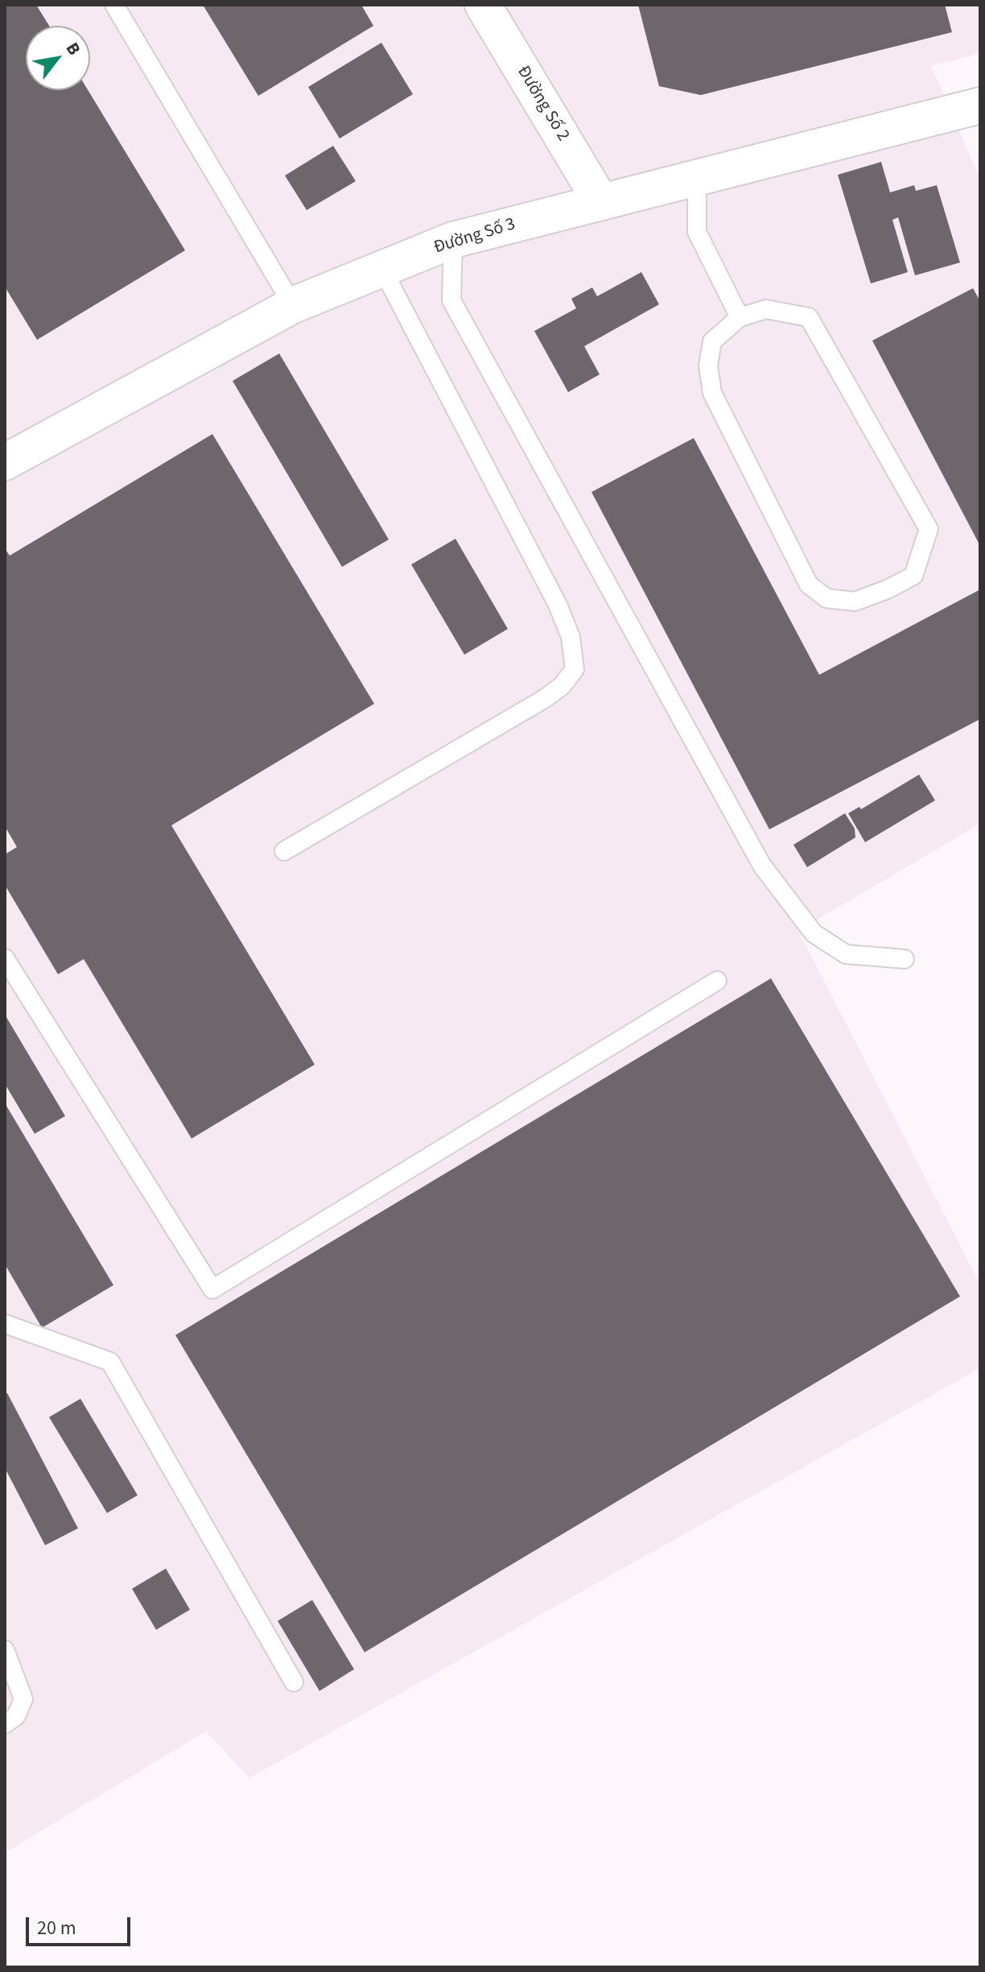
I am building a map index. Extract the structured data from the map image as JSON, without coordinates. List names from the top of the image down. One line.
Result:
{"streets":{"street":["Đường Số 2","Đường Số 3"]},"crossings":[["Đường Số 2","Đường Số 3"]],"scale_bar":"20 m","north":"top right"}
